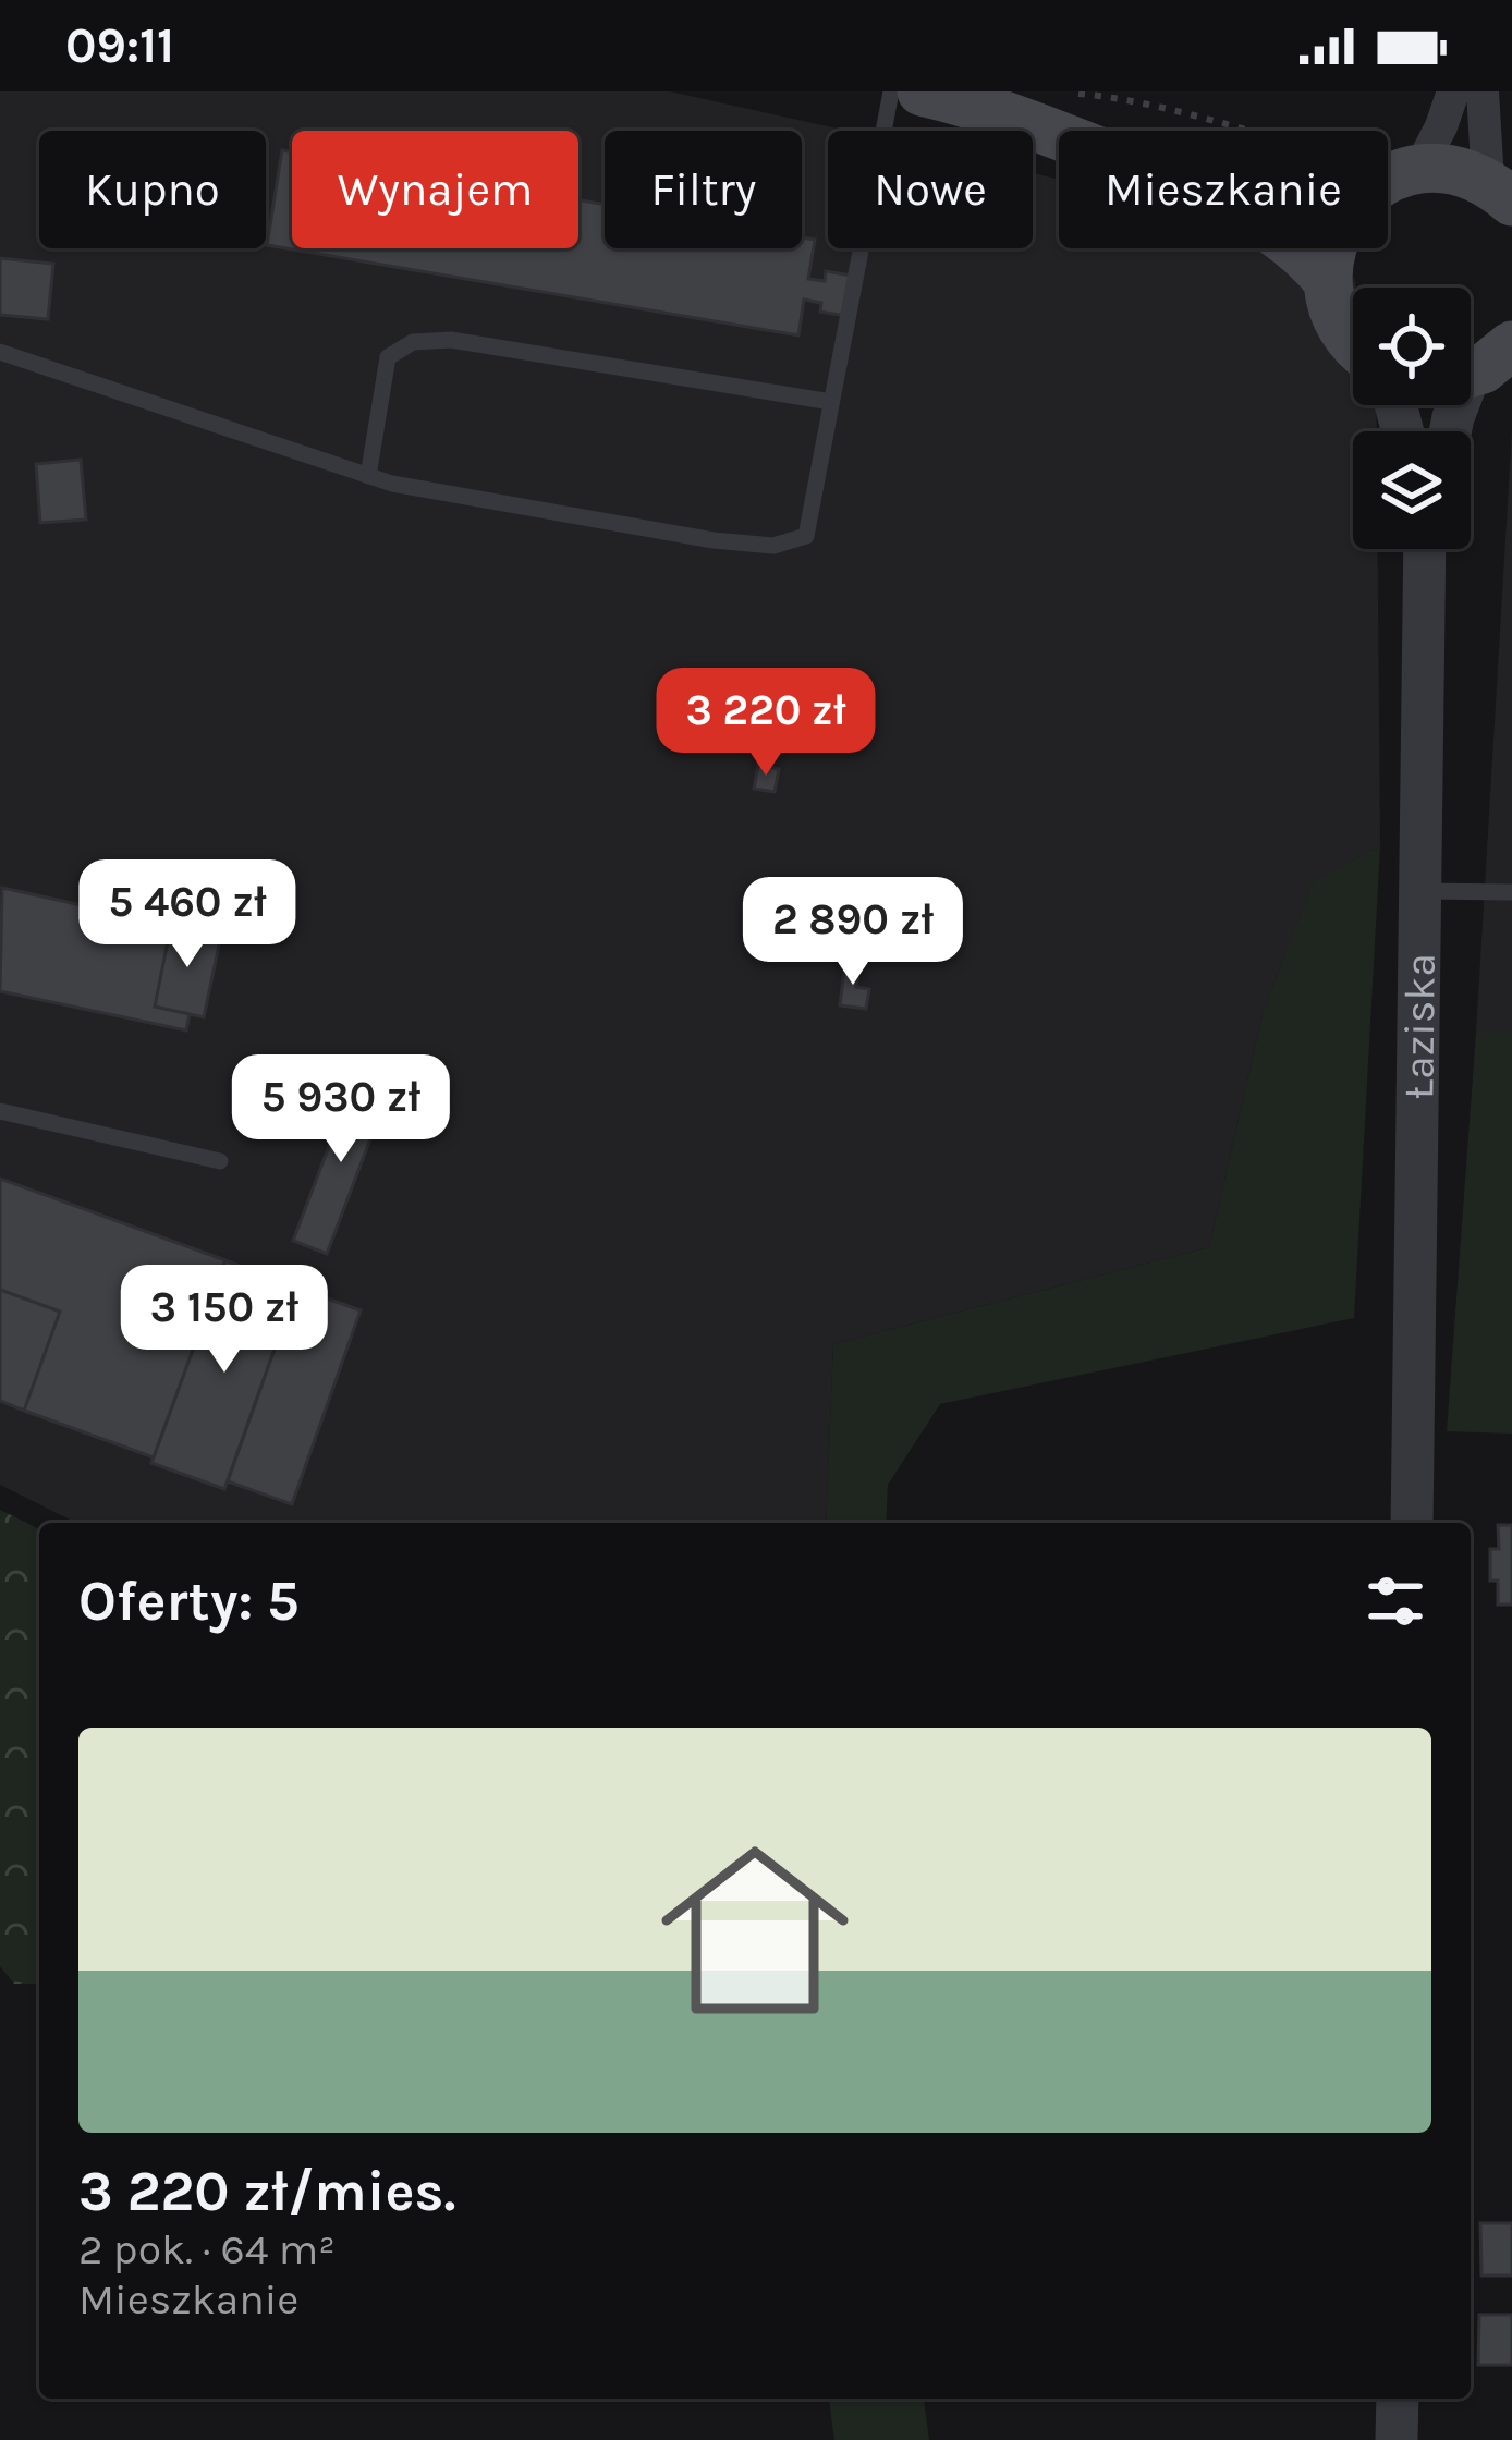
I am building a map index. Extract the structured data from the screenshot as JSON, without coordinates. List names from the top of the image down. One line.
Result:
{"streets":{"street":["Łaziska"]},"page":{"status":"09:11","chip":["Kupno","Wynajem","Filtry","Nowe","Mieszkanie"],"price":["3 220 zł","5 460 zł","2 890 zł","5 930 zł","3 150 zł"],"heading":"Oferty: 5","list":[{"name":"3 220 zł/mies.","note":"2 pok. · 64 m² · Mieszkanie"}]}}
